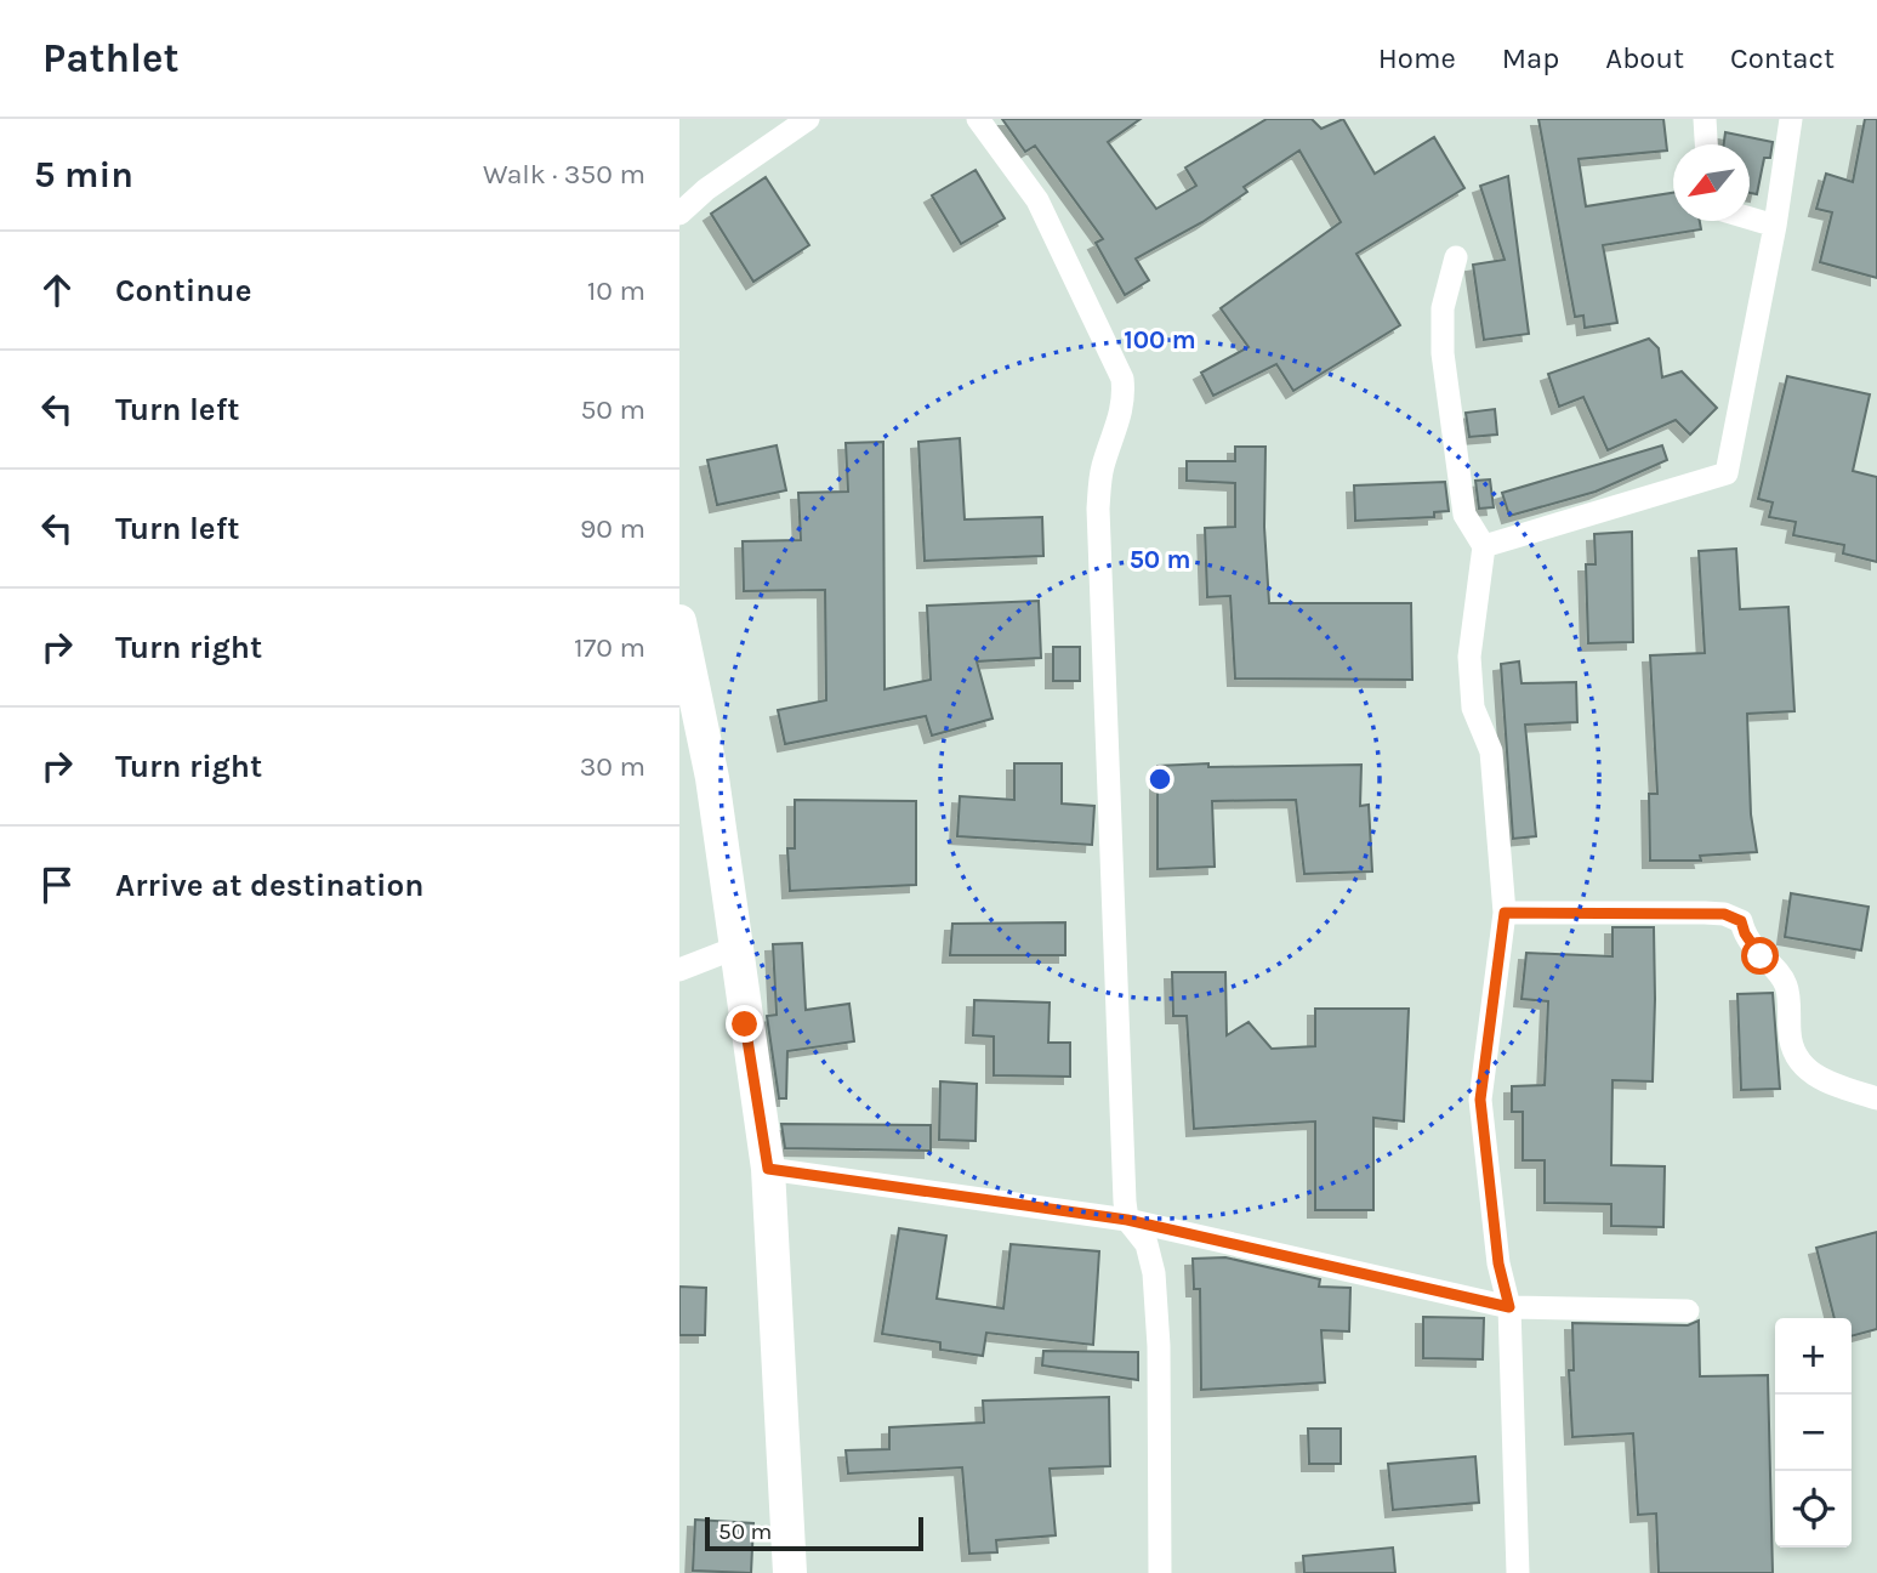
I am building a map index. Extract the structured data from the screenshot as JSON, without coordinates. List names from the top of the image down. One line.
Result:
{"scale_bar":"50 m","north":"bottom left","page":{"header":"Pathlet","nav":["Home","Map","About","Contact"],"heading":["5 min","Walk · 350 m"],"list":[["Continue","10 m"],["Turn left","50 m"],["Turn left","90 m"],["Turn right","170 m"],["Turn right","30 m"],"Arrive at destination"],"map_buttons":["+","−"],"scale":"50 m"},"rings":["100 m","50 m"]}
